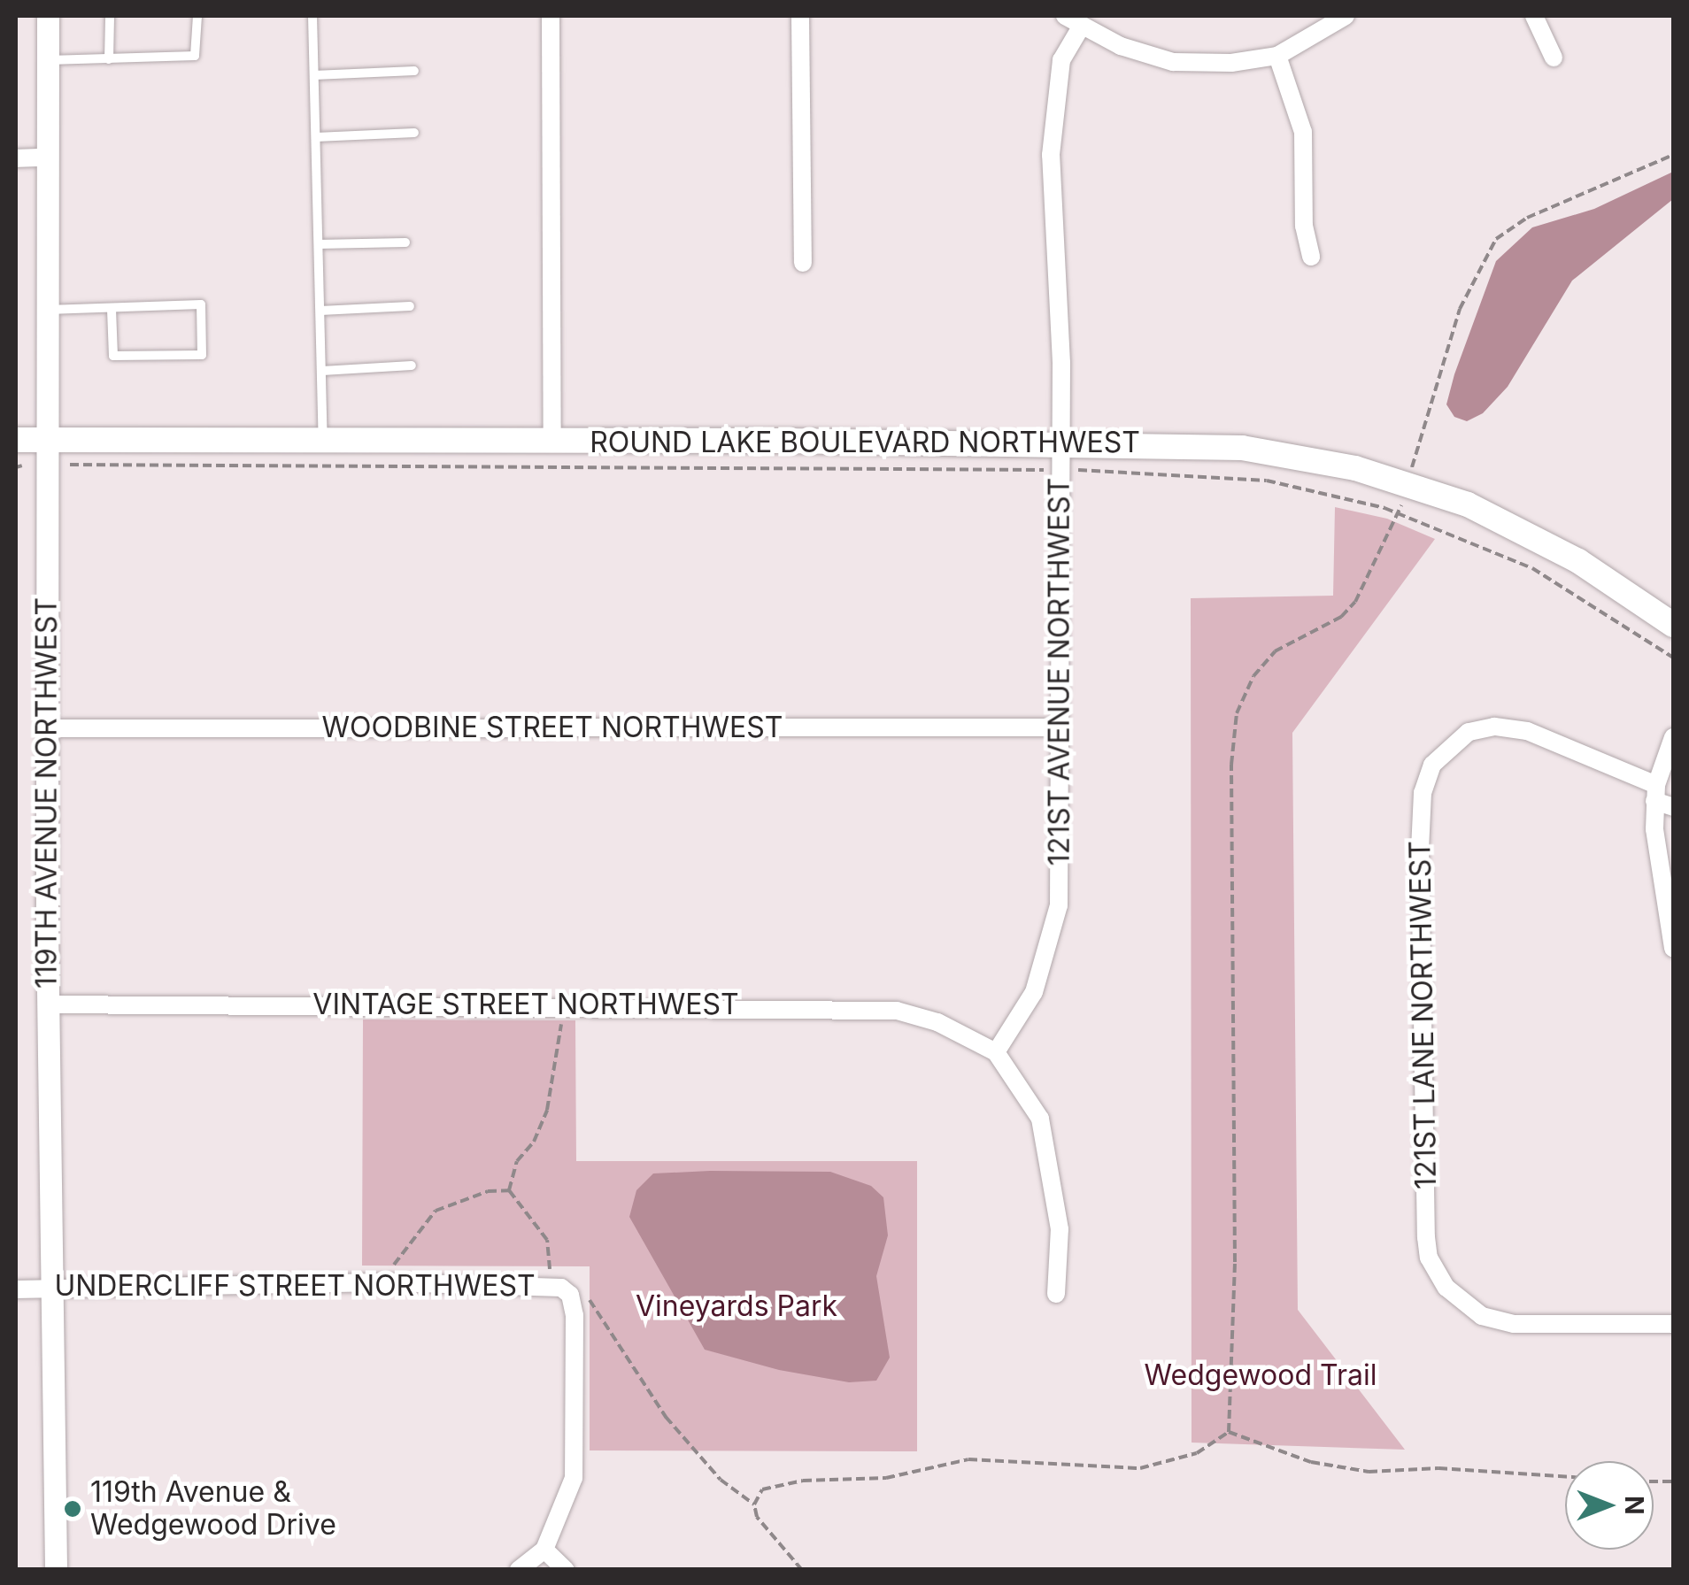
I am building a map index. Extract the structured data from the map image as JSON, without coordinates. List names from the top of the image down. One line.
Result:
{"streets":{"main road":["ROUND LAKE BOULEVARD NORTHWEST"],"street":["121ST AVENUE NORTHWEST","WOODBINE STREET NORTHWEST","119TH AVENUE NORTHWEST","VINTAGE STREET NORTHWEST","121ST LANE NORTHWEST","UNDERCLIFF STREET NORTHWEST"]},"crossings":[["ROUND LAKE BOULEVARD NORTHWEST","121ST AVENUE NORTHWEST"],["ROUND LAKE BOULEVARD NORTHWEST","119TH AVENUE NORTHWEST"],["121ST AVENUE NORTHWEST","WOODBINE STREET NORTHWEST"],["121ST AVENUE NORTHWEST","VINTAGE STREET NORTHWEST"],["WOODBINE STREET NORTHWEST","119TH AVENUE NORTHWEST"],["119TH AVENUE NORTHWEST","VINTAGE STREET NORTHWEST"],["119TH AVENUE NORTHWEST","UNDERCLIFF STREET NORTHWEST"]],"parks":["Vineyards Park","Wedgewood Trail"],"places":["119th Avenue & Wedgewood Drive"],"north":"right"}
